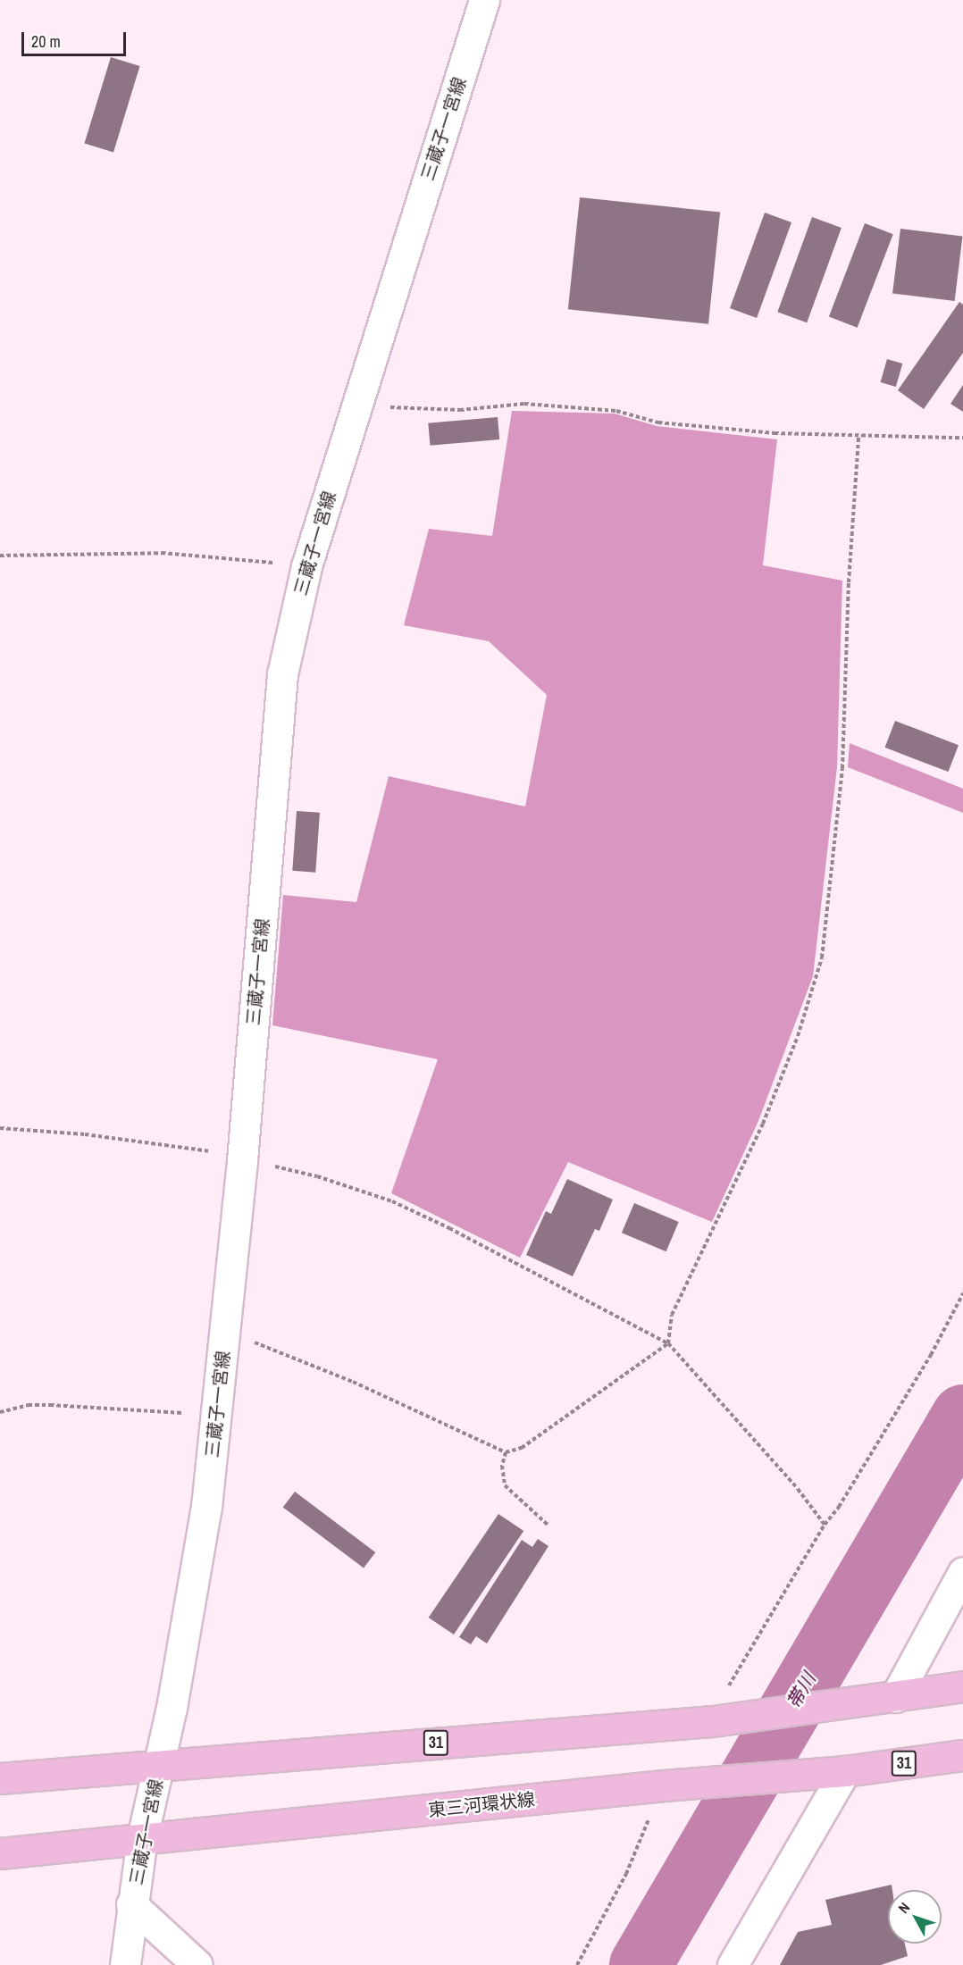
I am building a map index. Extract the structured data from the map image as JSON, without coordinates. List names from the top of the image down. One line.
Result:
{"streets":{"main road":["三蔵子一宮線","31","東三河環状線"]},"crossings":[["三蔵子一宮線","31"],["三蔵子一宮線","東三河環状線"]],"water":["帯川"],"scale_bar":"20 m","north":"top left"}
